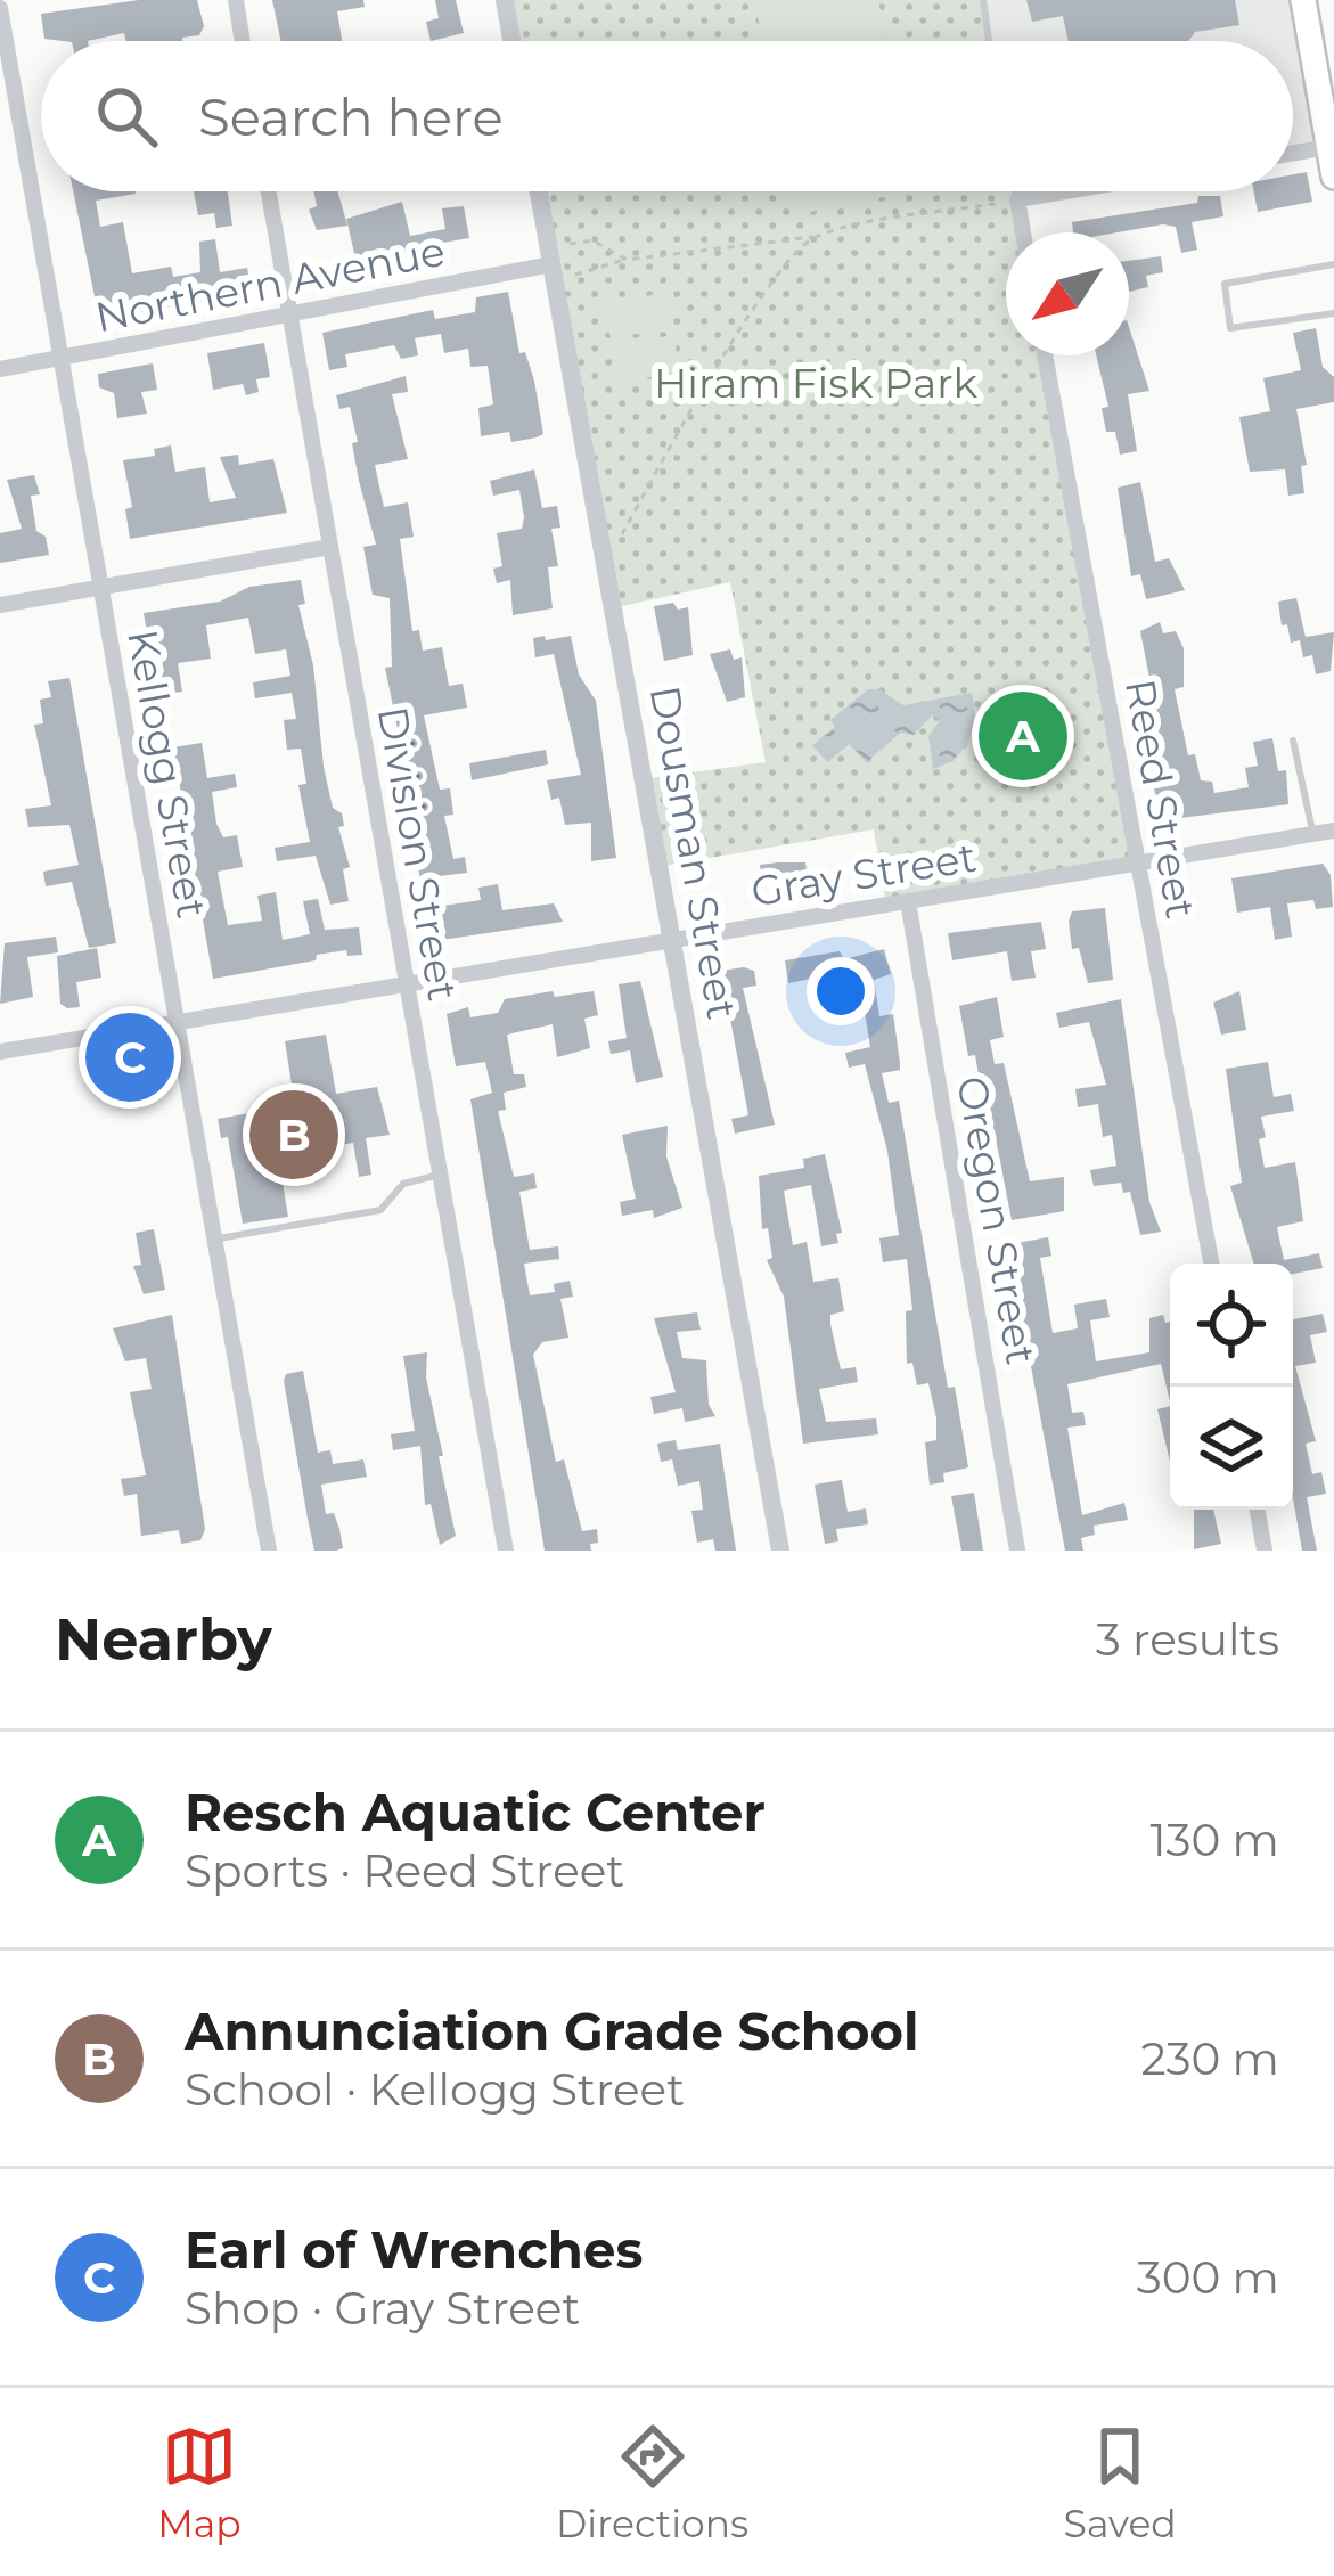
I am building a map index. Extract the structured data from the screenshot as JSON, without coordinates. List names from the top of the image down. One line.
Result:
{"streets":{"street":["Northern Avenue","Kellogg Street","Reed Street","Dousman Street","Division Street","Gray Street","Oregon Street"]},"crossings":[["Northern Avenue","Kellogg Street"],["Northern Avenue","Dousman Street"],["Northern Avenue","Division Street"],["Kellogg Street","Gray Street"],["Reed Street","Gray Street"],["Dousman Street","Gray Street"],["Division Street","Gray Street"],["Gray Street","Oregon Street"]],"parks":["Hiram Fisk Park"],"north":"bottom left","page":{"search":"Search here","pins":["A","C","B"],"heading":["Nearby","3 results"],"list":[{"mark":"A","name":"Resch Aquatic Center","note":"Sports · Reed Street","value":"130 m"},{"mark":"B","name":"Annunciation Grade School","note":"School · Kellogg Street","value":"230 m"},{"mark":"C","name":"Earl of Wrenches","note":"Shop · Gray Street","value":"300 m"}],"nav":["Map","Directions","Saved"]}}
